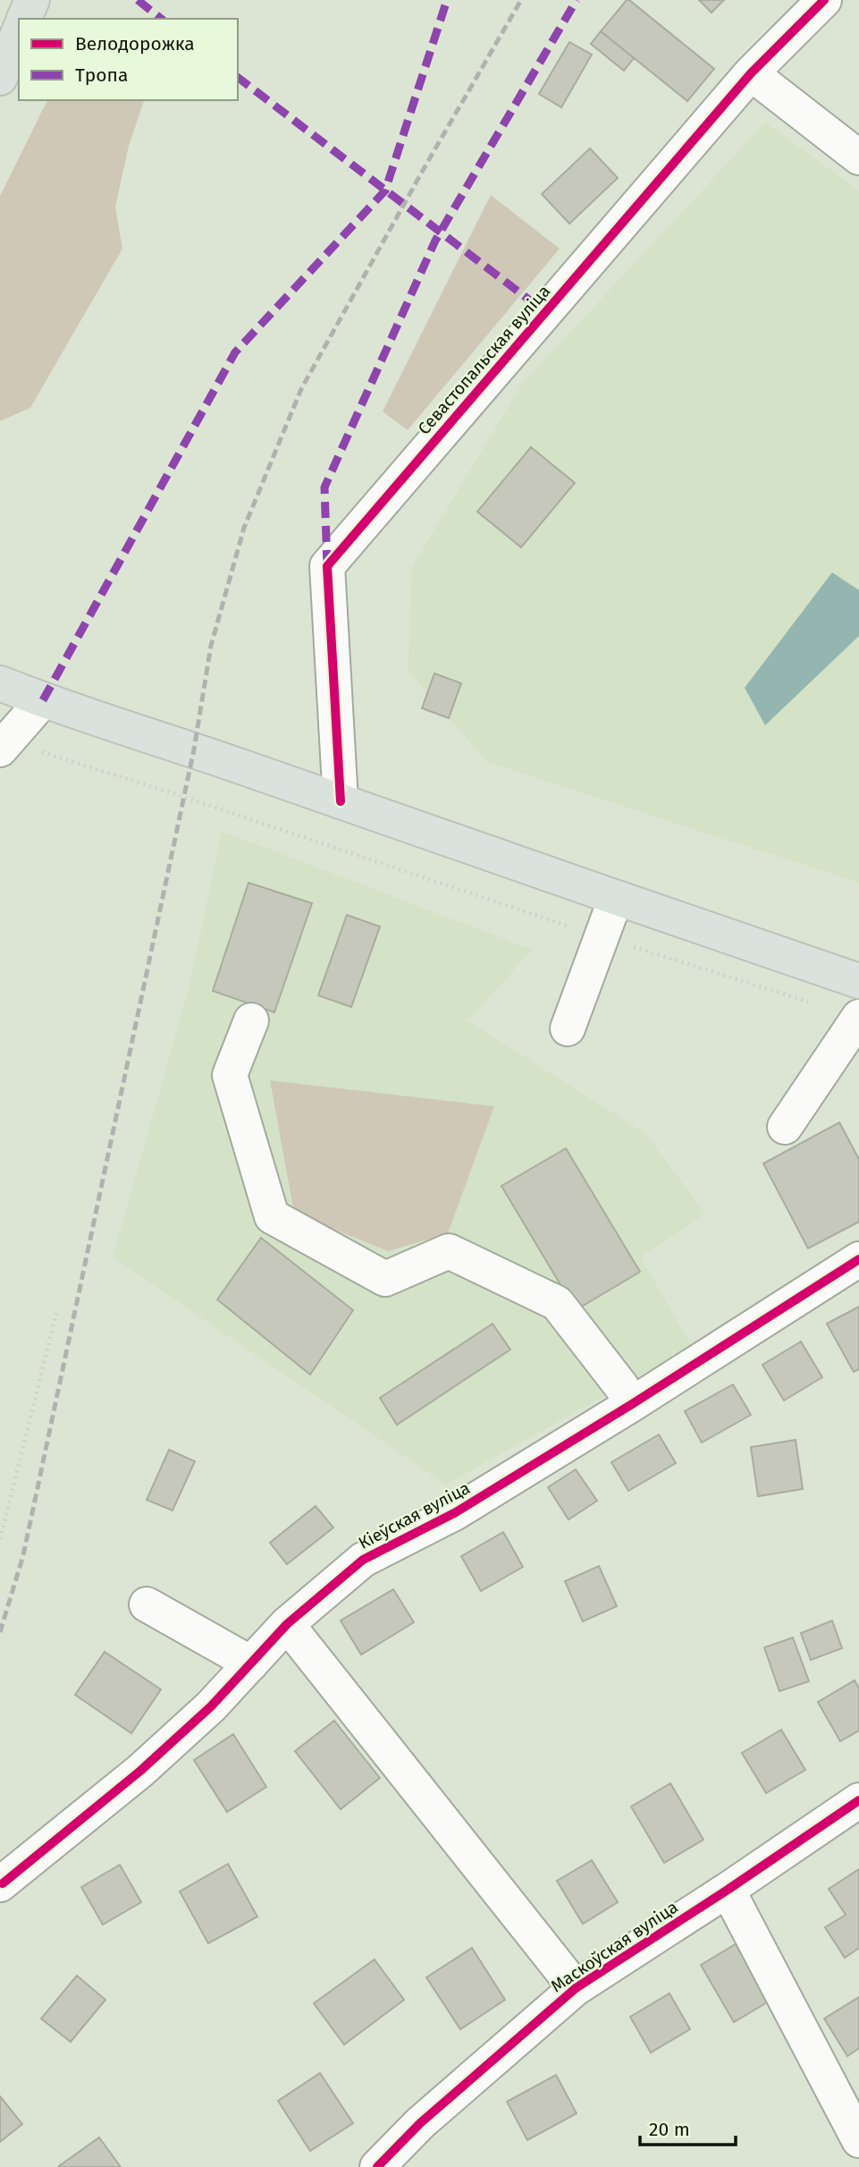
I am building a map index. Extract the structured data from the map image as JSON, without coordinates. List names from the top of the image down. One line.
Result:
{"streets":{"street":["Севастопальская вуліца","Кіеўская вуліца","Маскоўская вуліца"]},"legend":["Велодорожка","Тропа"],"scale_bar":"20 m"}
